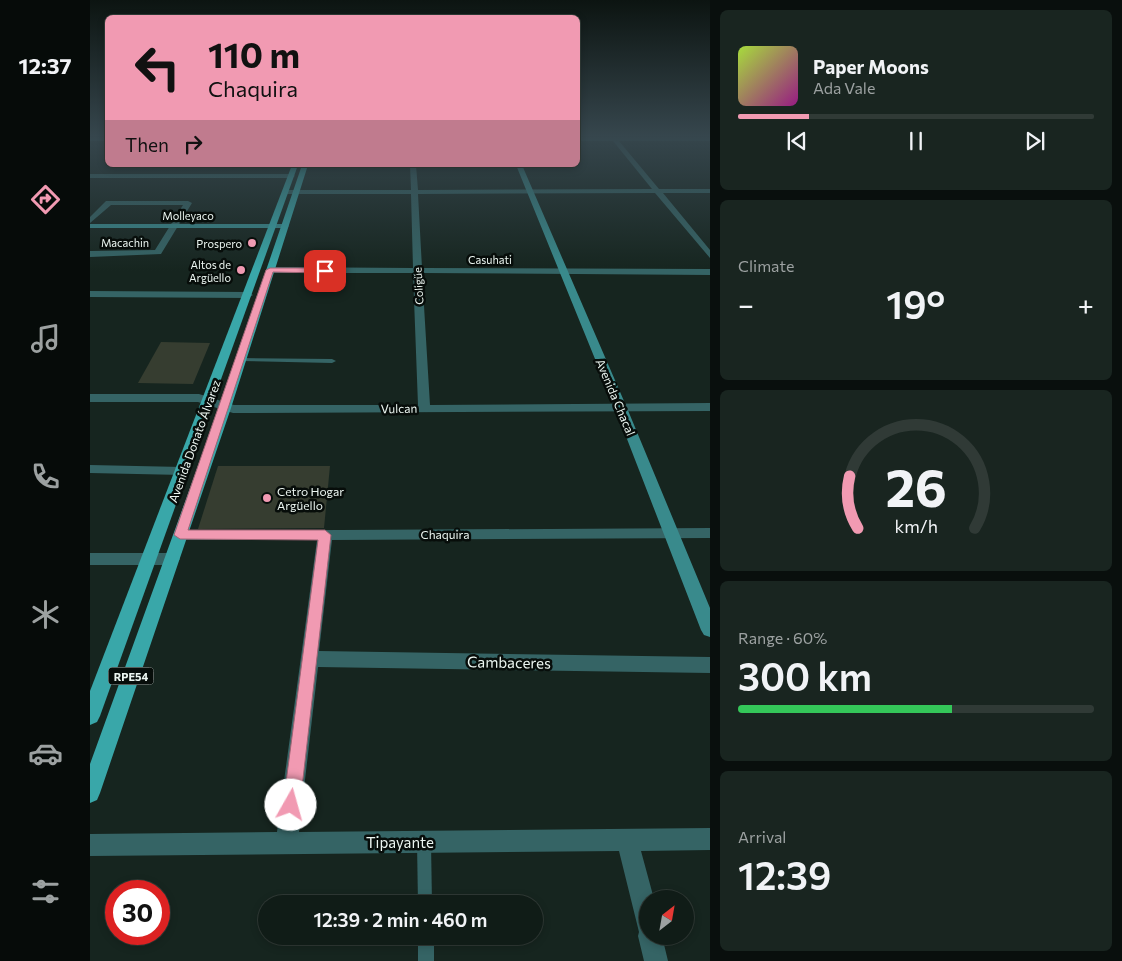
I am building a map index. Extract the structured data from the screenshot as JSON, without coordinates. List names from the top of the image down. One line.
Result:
{"streets":{"main road":["Molleyaco","Avenida Chacal","Avenida Donato Álvarez","RPE54"],"street":["Macachin","Casuhati","Coligüe","Vulcan","Chaquira","Cambaceres","Tipayante"]},"crossings":[["Molleyaco","Macachin"],["Molleyaco","Avenida Donato Álvarez"],["Casuhati","Coligüe"],["Casuhati","Avenida Chacal"],["Casuhati","Avenida Donato Álvarez"],["Coligüe","Vulcan"],["Avenida Chacal","Vulcan"],["Avenida Chacal","Chaquira"],["Vulcan","Avenida Donato Álvarez"],["Avenida Donato Álvarez","Chaquira"]],"places":["Prospero","Altos de Argüello","Cetro Hogar Argüello"],"north":"top right","page":{"tabs":"12:37","turn":["110 m","Chaquira"],"song":["Paper Moons","Ada Vale"],"then":"Then","tile":["Climate",["Range · 60%","300 km"],["Arrival","12:39"]],"heat":["−","19°","+"],"limit":"30","trip":"12:39 · 2 min · 460 m","gauge":["26","km/h"]}}
